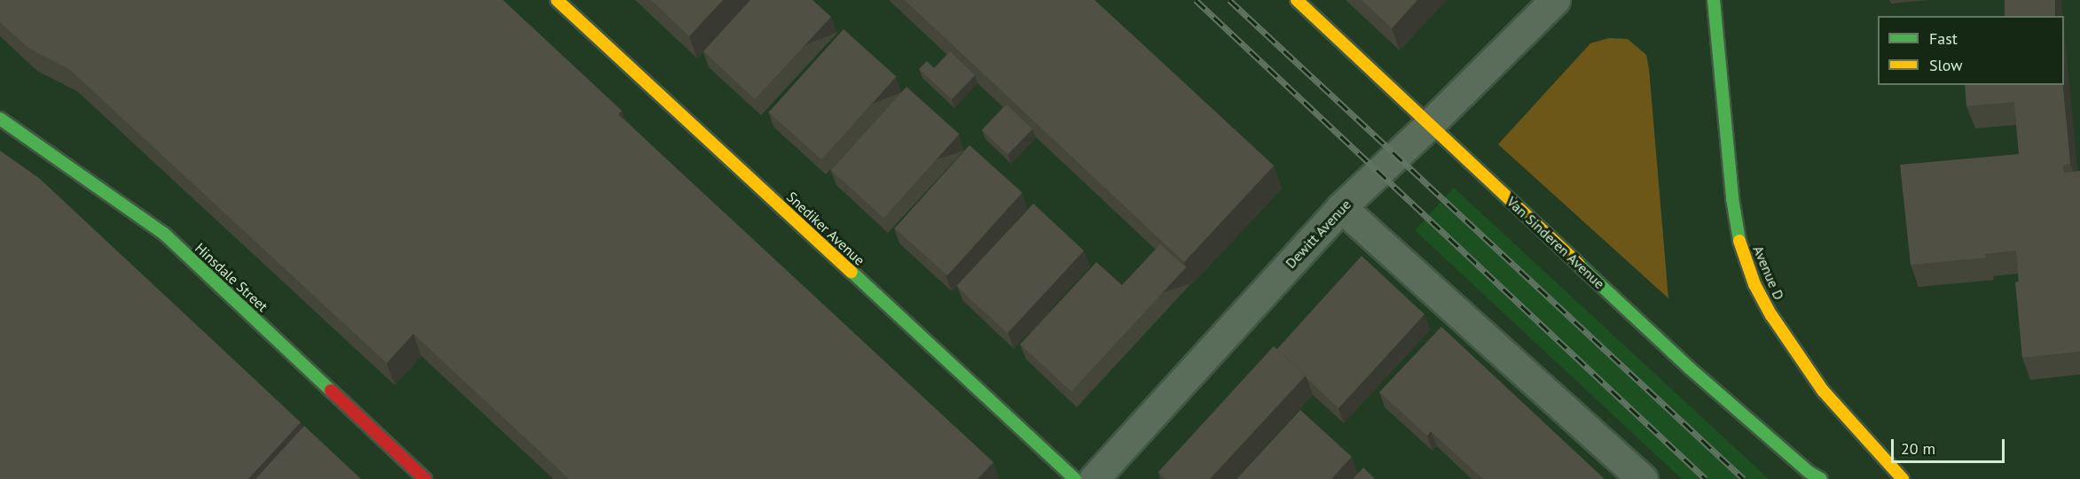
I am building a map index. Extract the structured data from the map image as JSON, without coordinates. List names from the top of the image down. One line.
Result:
{"streets":{"street":["Snediker Avenue","Dewitt Avenue","Van Sinderen Avenue","Avenue D","Hinsdale Street"]},"crossings":[["Dewitt Avenue","Van Sinderen Avenue"]],"legend":["Fast","Slow"],"scale_bar":"20 m"}
